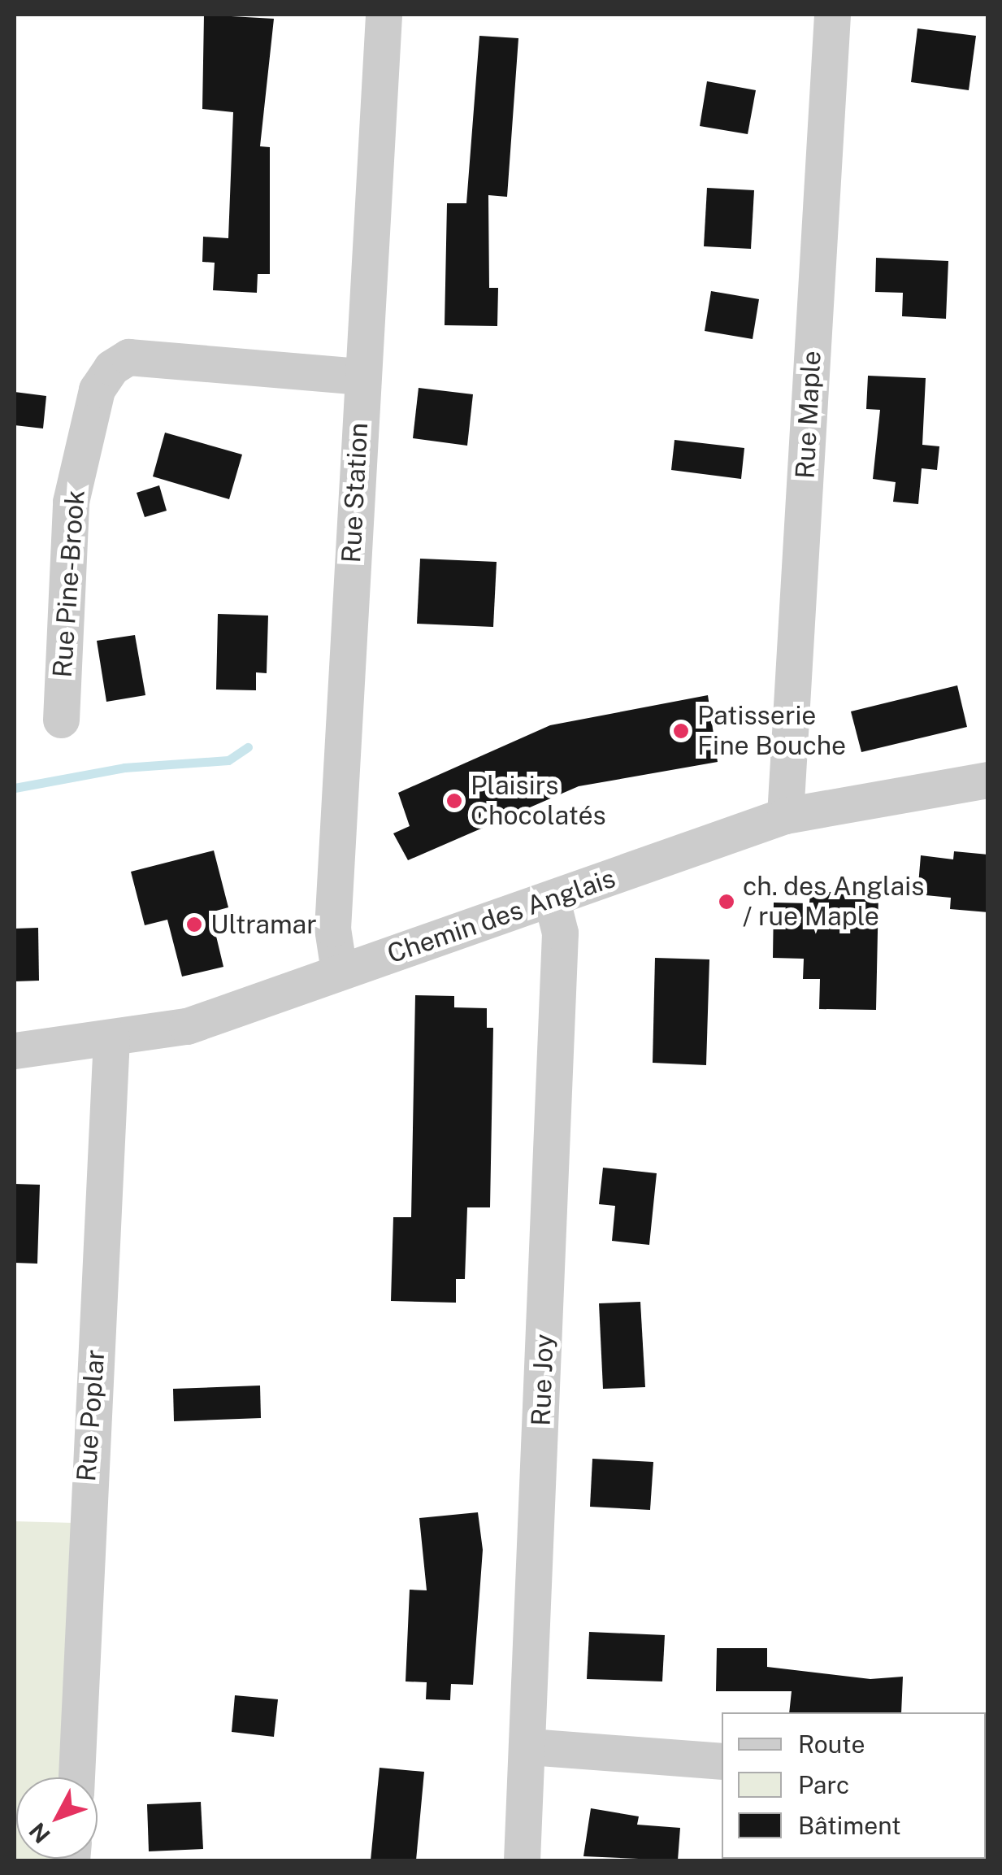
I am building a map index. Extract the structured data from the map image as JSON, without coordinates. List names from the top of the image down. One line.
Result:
{"streets":{"street":["Rue Maple","Rue Station","Rue Pine-Brook","Chemin des Anglais","Rue Joy","Rue Poplar"]},"crossings":[["Rue Maple","Chemin des Anglais"],["Rue Station","Rue Pine-Brook"],["Rue Station","Chemin des Anglais"],["Chemin des Anglais","Rue Joy"],["Chemin des Anglais","Rue Poplar"]],"places":["Patisserie Fine Bouche","Plaisirs Chocolatés","ch. des Anglais / rue Maple","Ultramar"],"legend":["Route","Parc","Bâtiment"],"north":"bottom left"}
